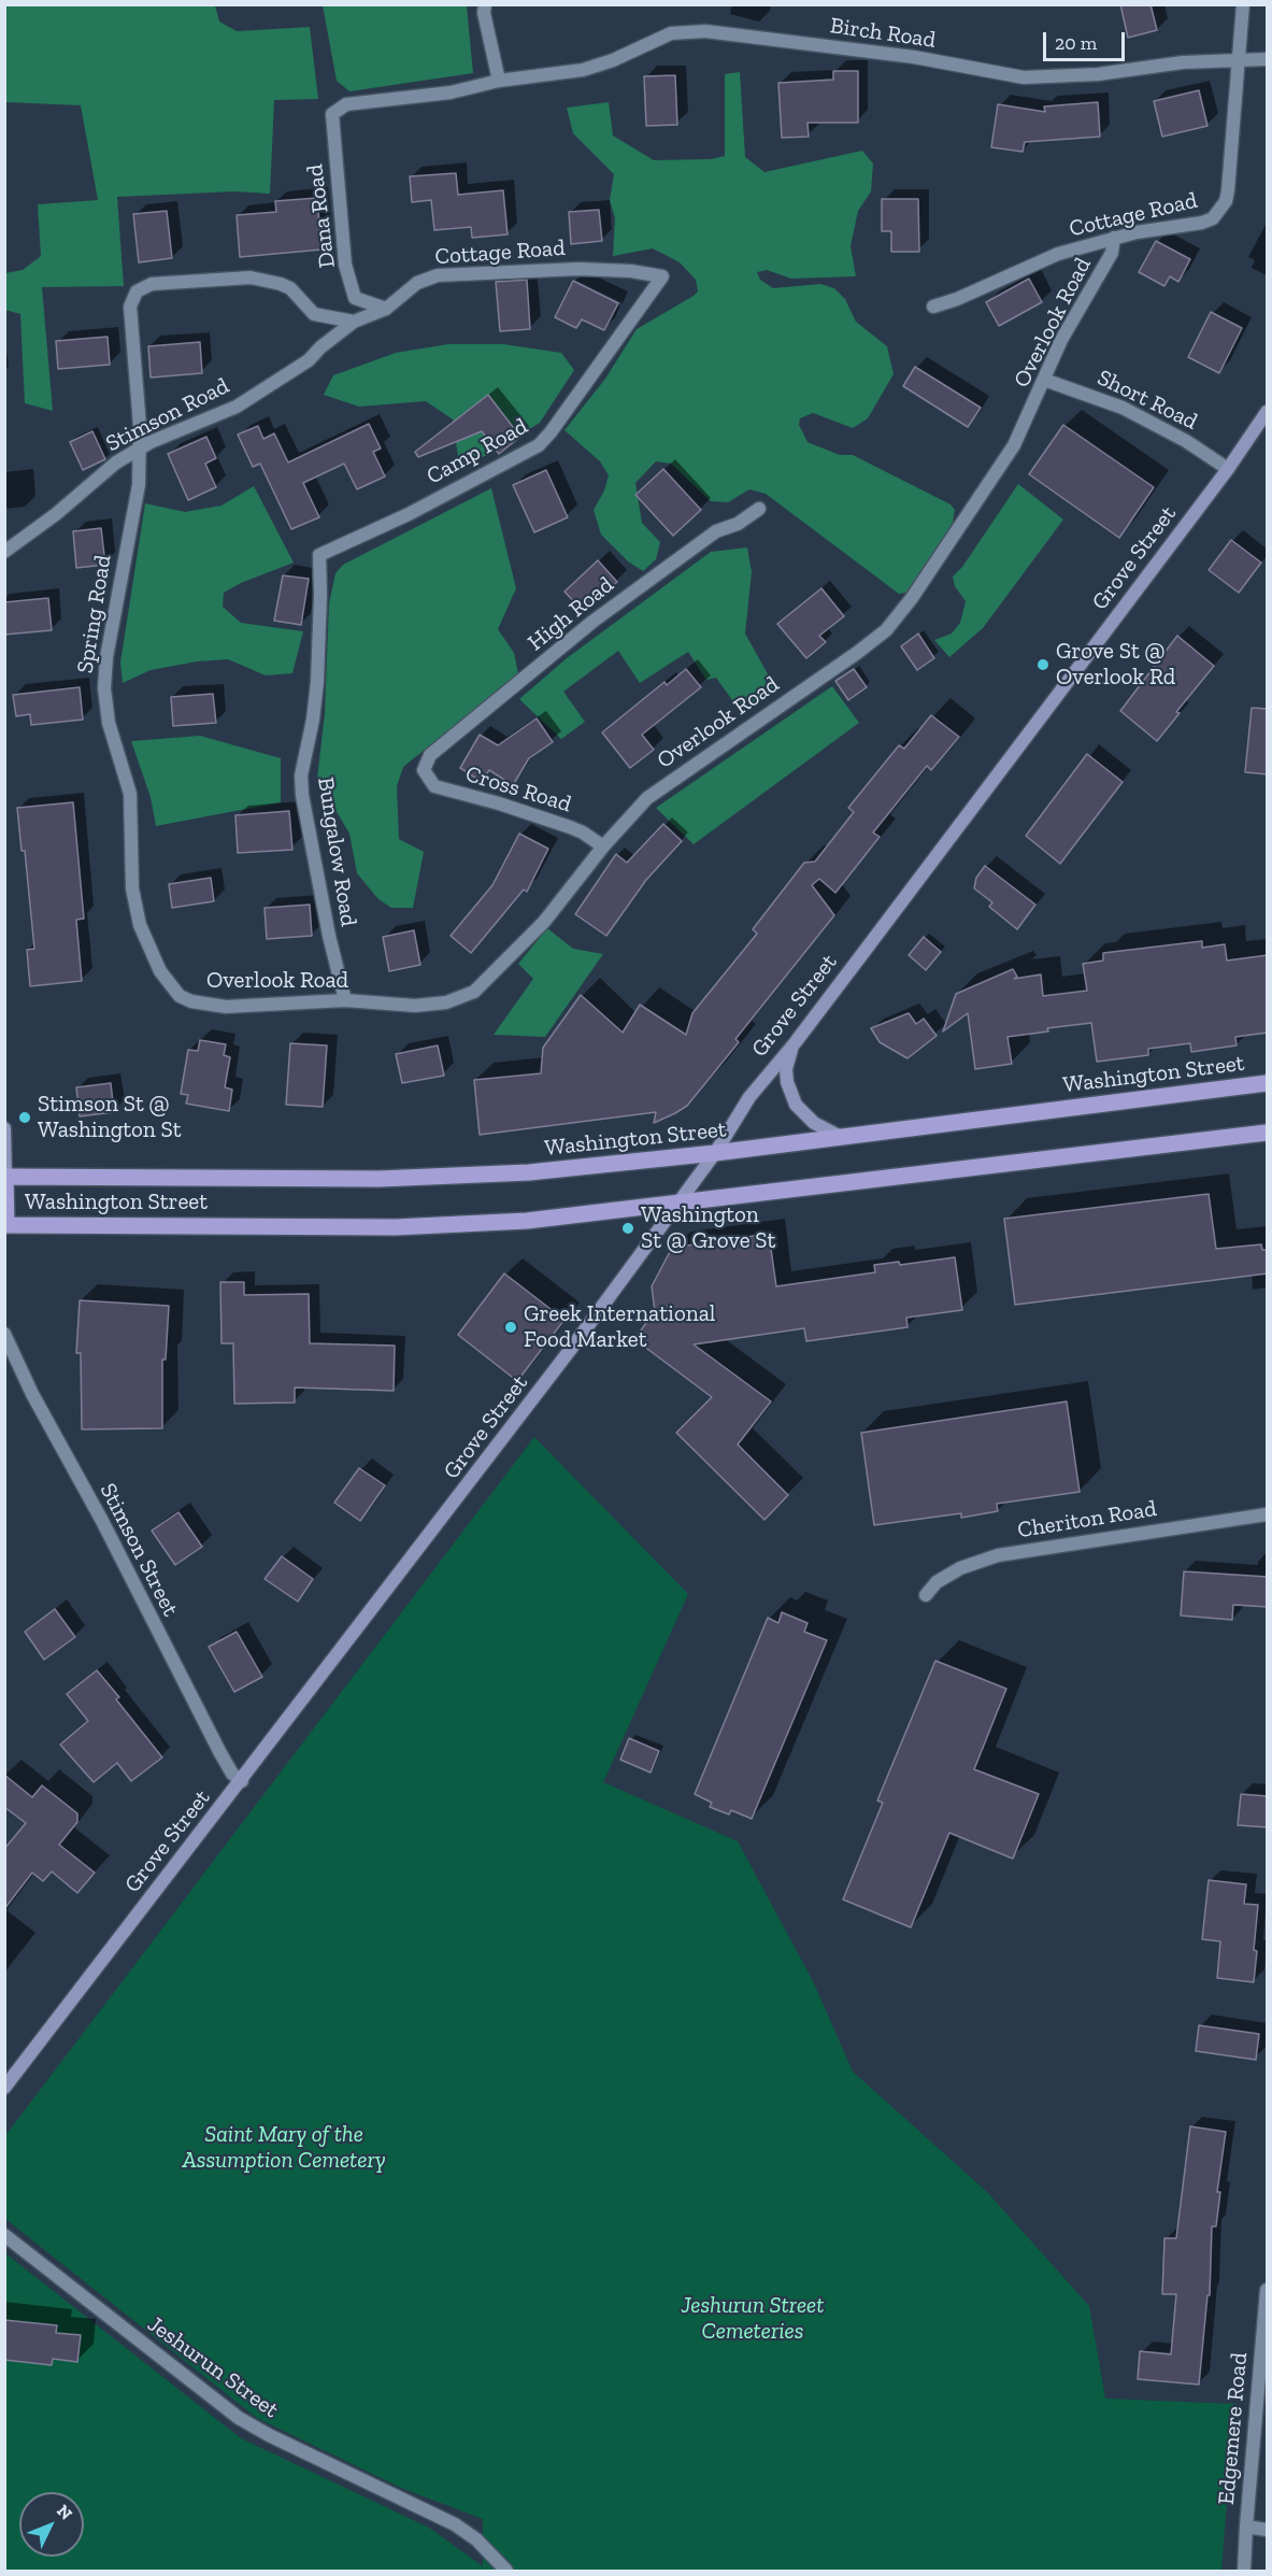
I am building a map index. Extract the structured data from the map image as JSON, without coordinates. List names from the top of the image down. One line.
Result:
{"streets":{"main road":["Grove Street","Washington Street"],"street":["Birch Road","Cottage Road","Dana Road","Overlook Road","Short Road","Stimson Road","Camp Road","Spring Road","High Road","Cross Road","Bungalow Road","Cheriton Road","Stimson Street","Jeshurun Street","Edgemere Road"]},"crossings":[["Birch Road","Cottage Road"],["Birch Road","Dana Road"],["Cottage Road","Dana Road"],["Cottage Road","Overlook Road"],["Cottage Road","Stimson Road"],["Cottage Road","Camp Road"],["Cottage Road","Spring Road"],["Overlook Road","Short Road"],["Overlook Road","Spring Road"],["Overlook Road","Cross Road"],["Overlook Road","Bungalow Road"],["Short Road","Grove Street"],["Stimson Road","Spring Road"],["Camp Road","Bungalow Road"],["Grove Street","Washington Street"],["Grove Street","Stimson Street"],["High Road","Cross Road"]],"parks":["Saint Mary of the Assumption Cemetery","Jeshurun Street Cemeteries"],"places":["Grove St @ Overlook Rd","Stimson St @ Washington St","Washington St @ Grove St","Greek International Food Market"],"scale_bar":"20 m","north":"top right"}
